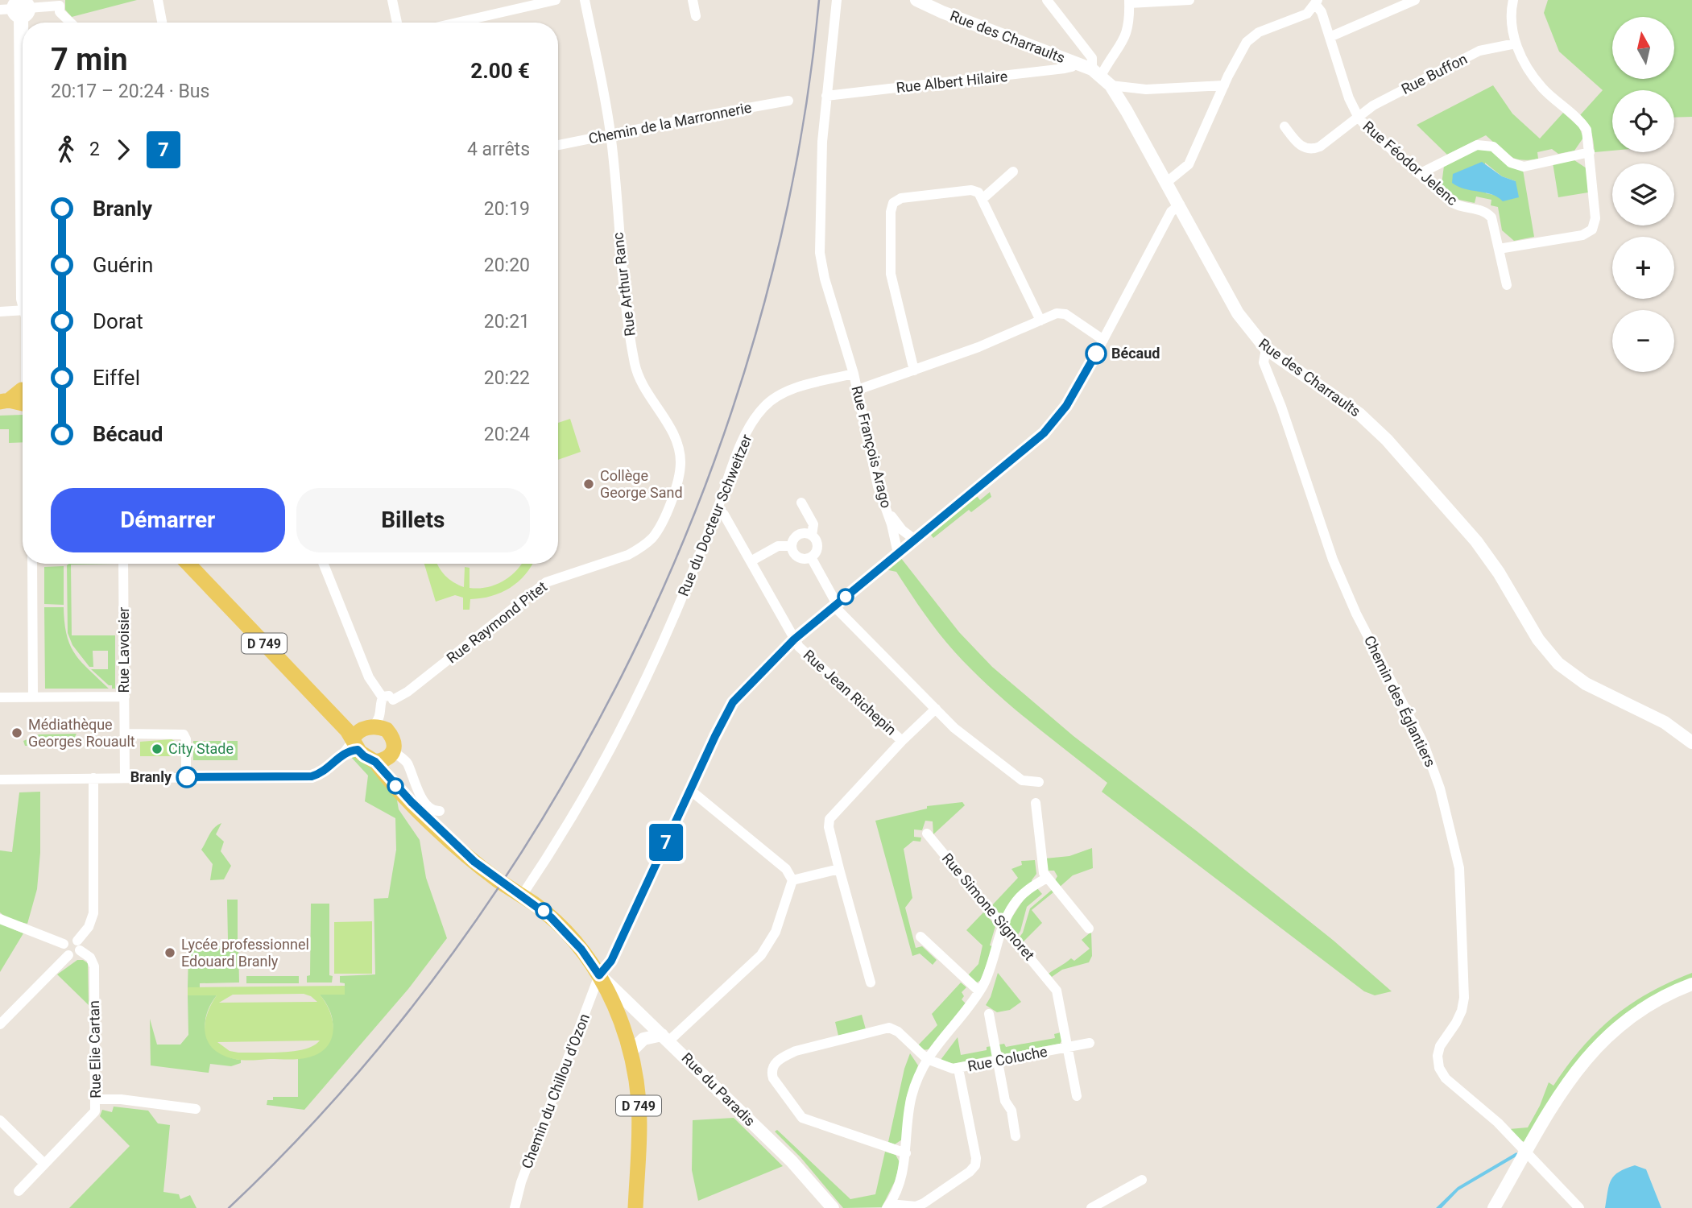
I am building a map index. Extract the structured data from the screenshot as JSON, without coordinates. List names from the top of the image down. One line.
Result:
{"streets":{"main road":["D 749"],"street":["Rue des Charraults","Rue Buffon","Rue Albert Hilaire","Chemin de la Marronnerie","Rue Féodor Jelenc","Rue Arthur Ranc","Rue François Arago","Rue du Docteur Schweitzer","Rue Raymond Pitet","Rue Lavoisier","Rue Jean Richepin","Chemin des Églantiers","Rue Simone Signoret","Rue Elie Cartan","Rue Coluche","Rue du Paradis","Chemin du Chillou d'Ozon"]},"crossings":[["Rue des Charraults","Rue Albert Hilaire"],["Rue des Charraults","Chemin des Églantiers"],["Rue Buffon","Rue Féodor Jelenc"],["Chemin de la Marronnerie","Rue Arthur Ranc"],["Rue Arthur Ranc","Rue Raymond Pitet"],["Rue François Arago","Rue du Docteur Schweitzer"],["Rue du Docteur Schweitzer","D 749"],["Rue du Docteur Schweitzer","Rue Jean Richepin"],["D 749","Rue du Paradis"],["D 749","Chemin du Chillou d'Ozon"],["Rue Simone Signoret","Rue Coluche"],["Rue du Paradis","Chemin du Chillou d'Ozon"]],"places":["Bécaud","Collège George Sand","Médiathèque Georges Rouault","City Stade","Branly","Lycée professionnel Edouard Branly"],"lines":["bus line 7"],"north":"top","page":{"on_map":"7","map_buttons":["+","−"],"heading":["7 min","20:17 – 20:24 · Bus","2.00 €"],"legs":["2","7","4 arrêts"],"list":[{"name":"Branly","value":"20:19"},{"name":"Guérin","value":"20:20"},{"name":"Dorat","value":"20:21"},{"name":"Eiffel","value":"20:22"},{"name":"Bécaud","value":"20:24"}],"buttons":["Démarrer","Billets"]}}
